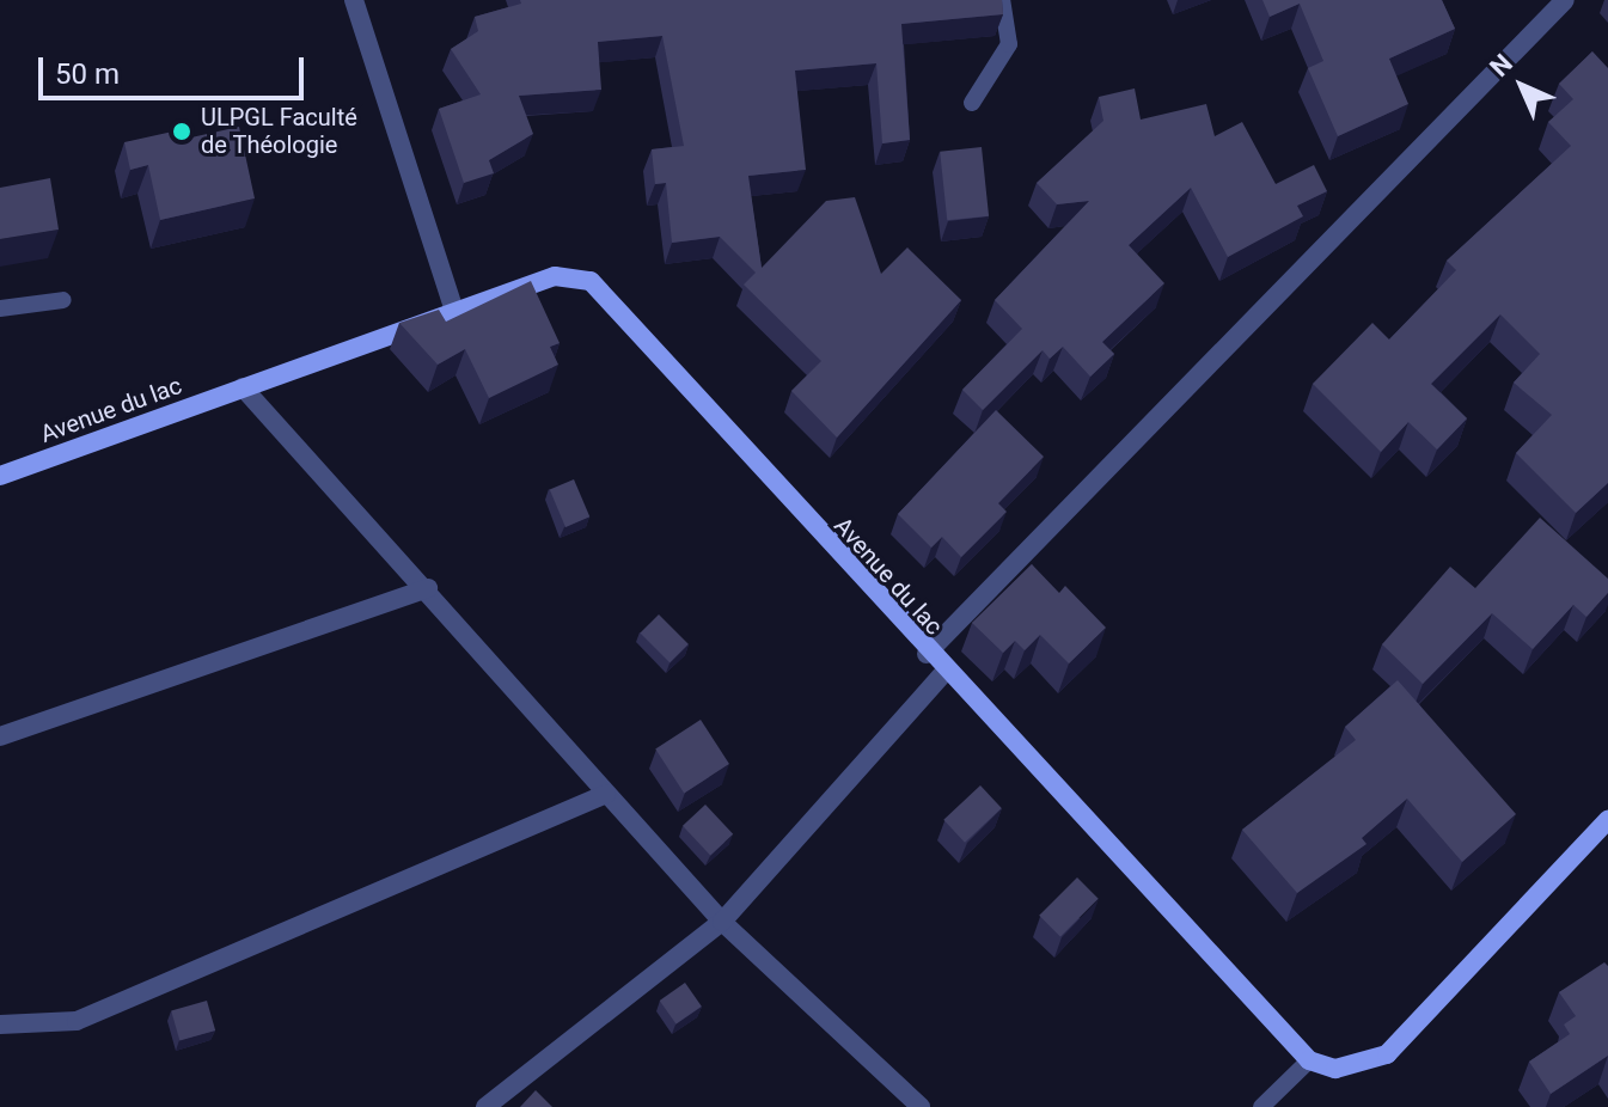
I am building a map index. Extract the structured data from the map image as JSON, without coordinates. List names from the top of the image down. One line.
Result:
{"streets":{"main road":["Avenue du lac"]},"places":["ULPGL Faculté de Théologie"],"scale_bar":"50 m","north":"top left"}
